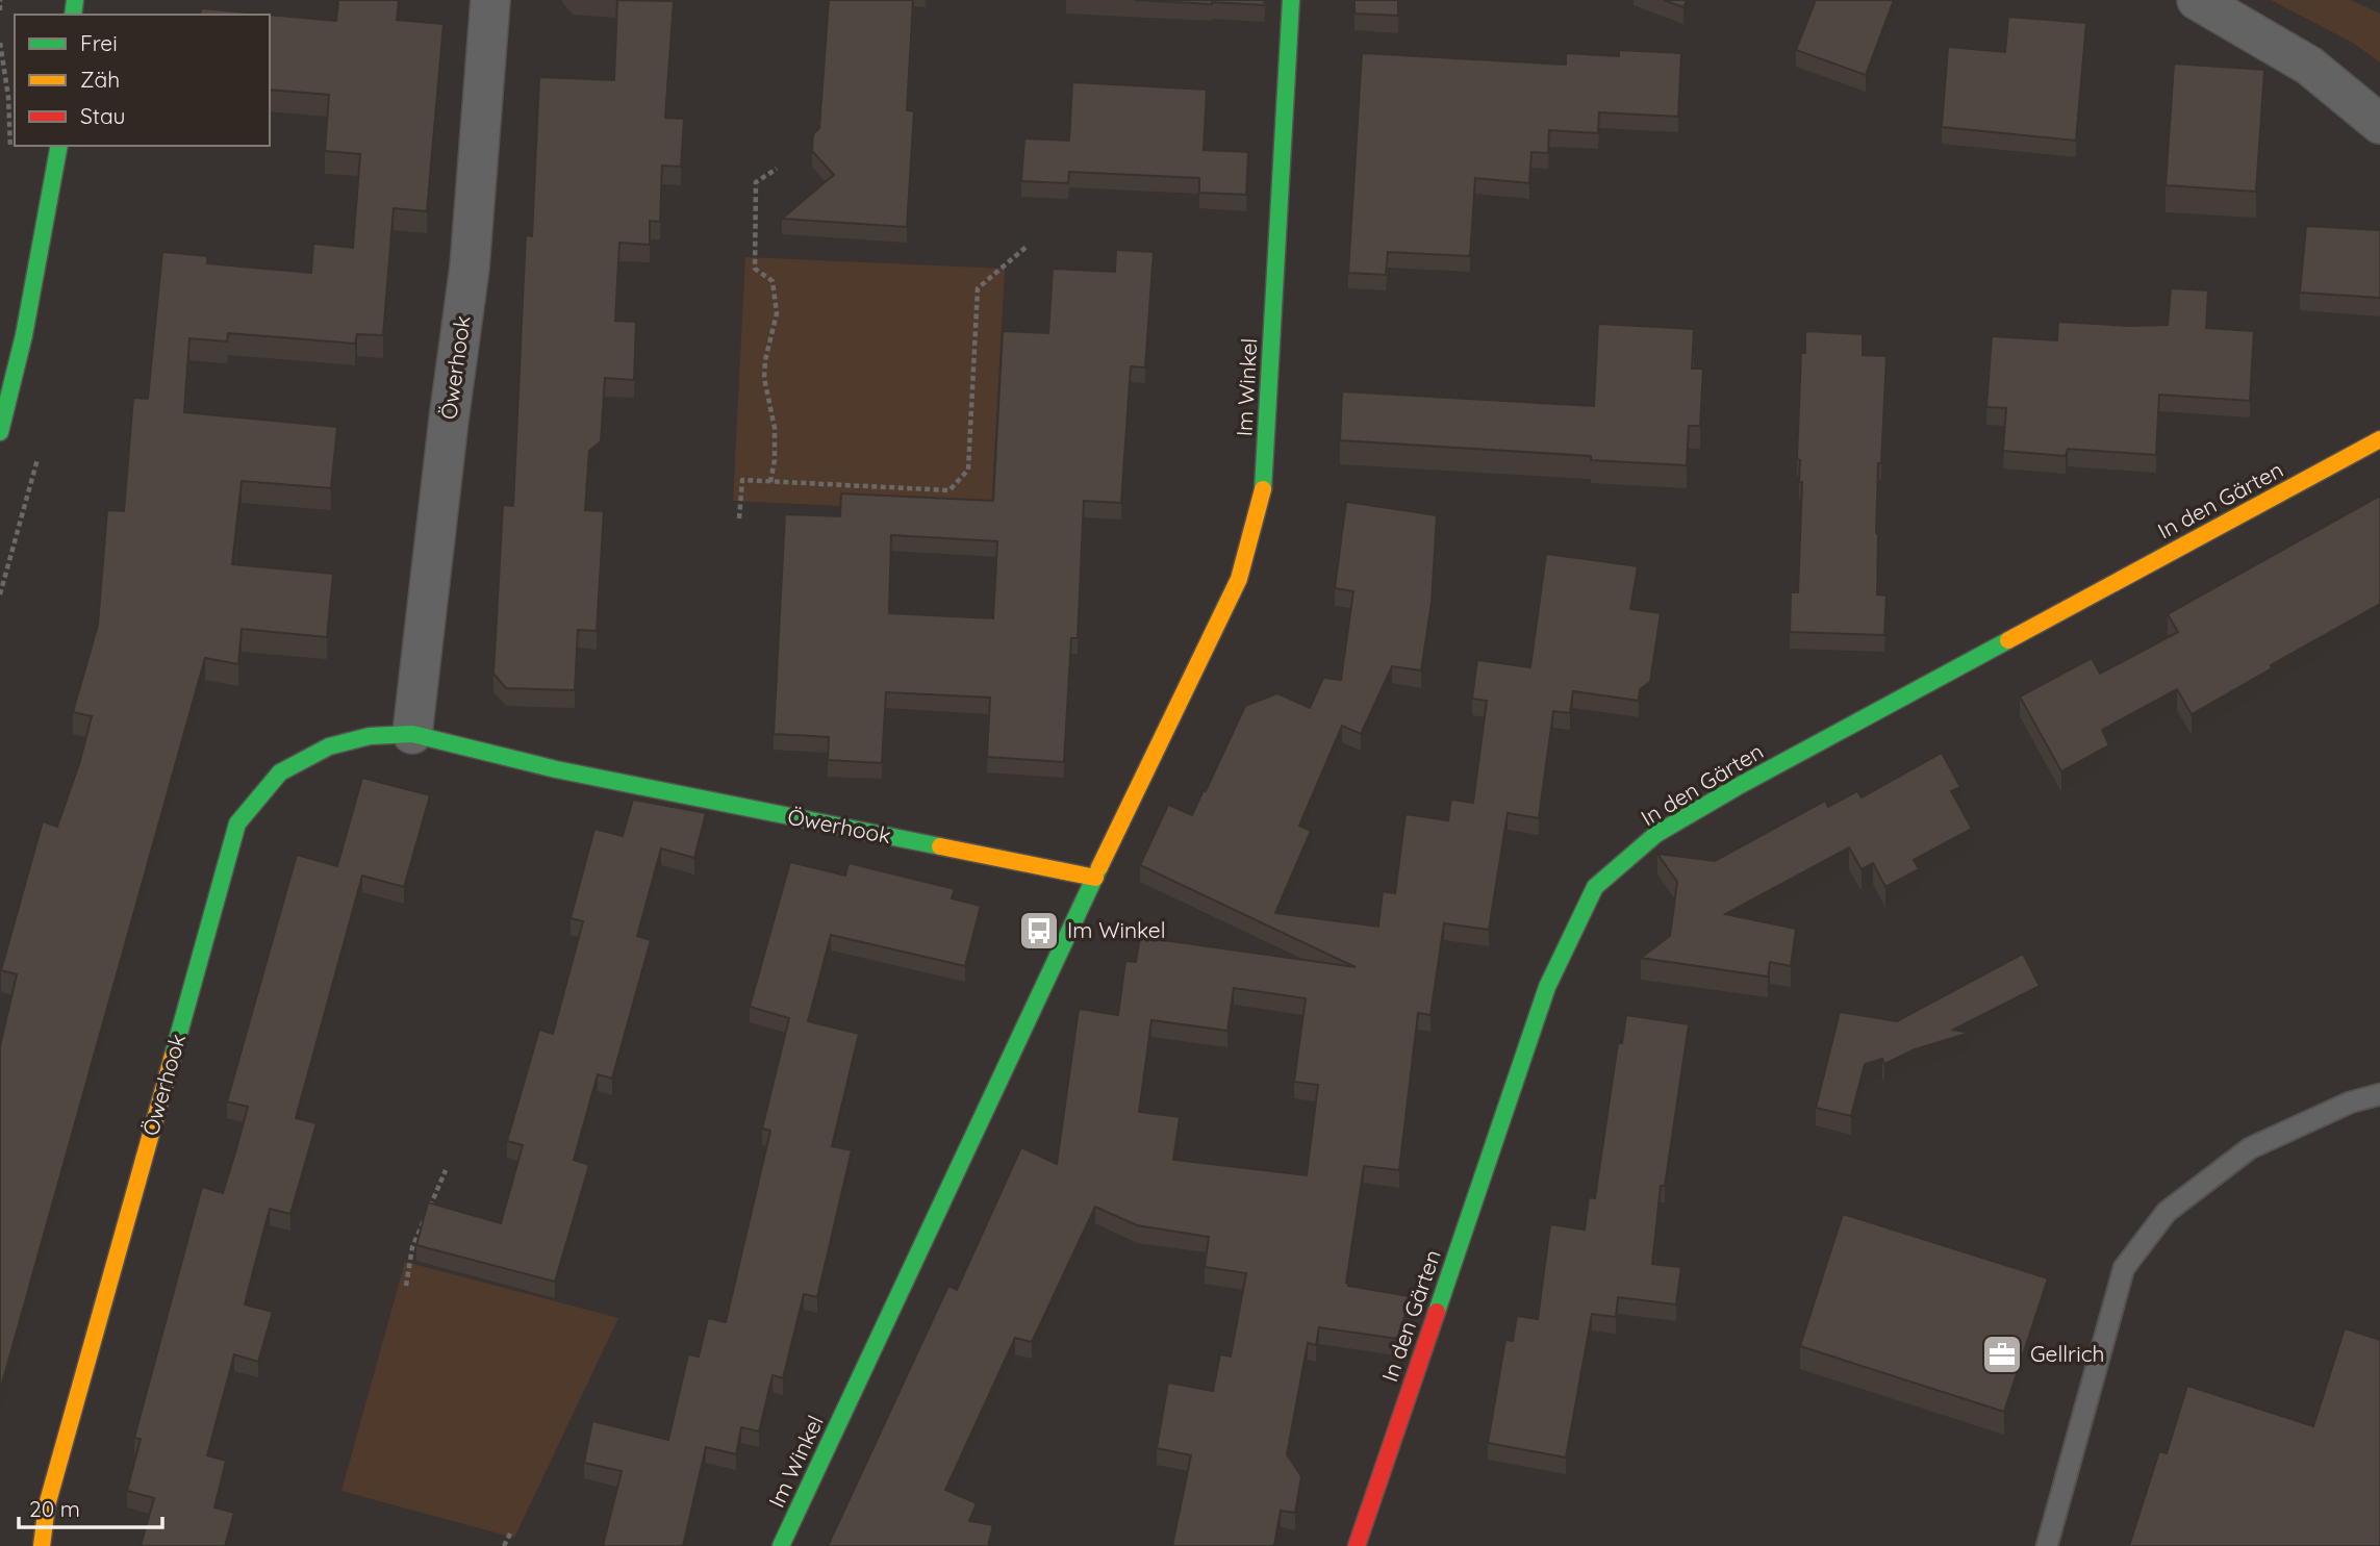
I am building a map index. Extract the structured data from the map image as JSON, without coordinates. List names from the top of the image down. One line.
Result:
{"streets":{"street":["Öwerhook","Im Winkel","In den Gärten"]},"crossings":[["Öwerhook","Im Winkel"]],"places":{"bus stop":["Im Winkel"],"office":["Gellrich"]},"legend":["Frei","Zäh","Stau"],"scale_bar":"20 m"}
